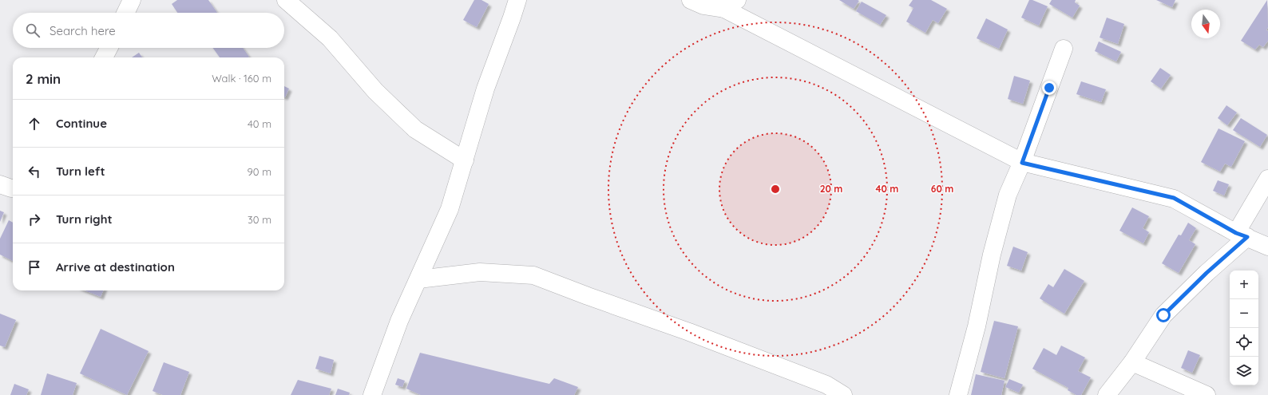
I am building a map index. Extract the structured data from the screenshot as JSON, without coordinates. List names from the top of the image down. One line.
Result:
{"north":"bottom","page":{"search":"Search here","heading":["2 min","Walk · 160 m"],"list":[["Continue","40 m"],["Turn left","90 m"],["Turn right","30 m"],"Arrive at destination"],"map_buttons":["+","−"]},"rings":["20 m","40 m","60 m"]}
